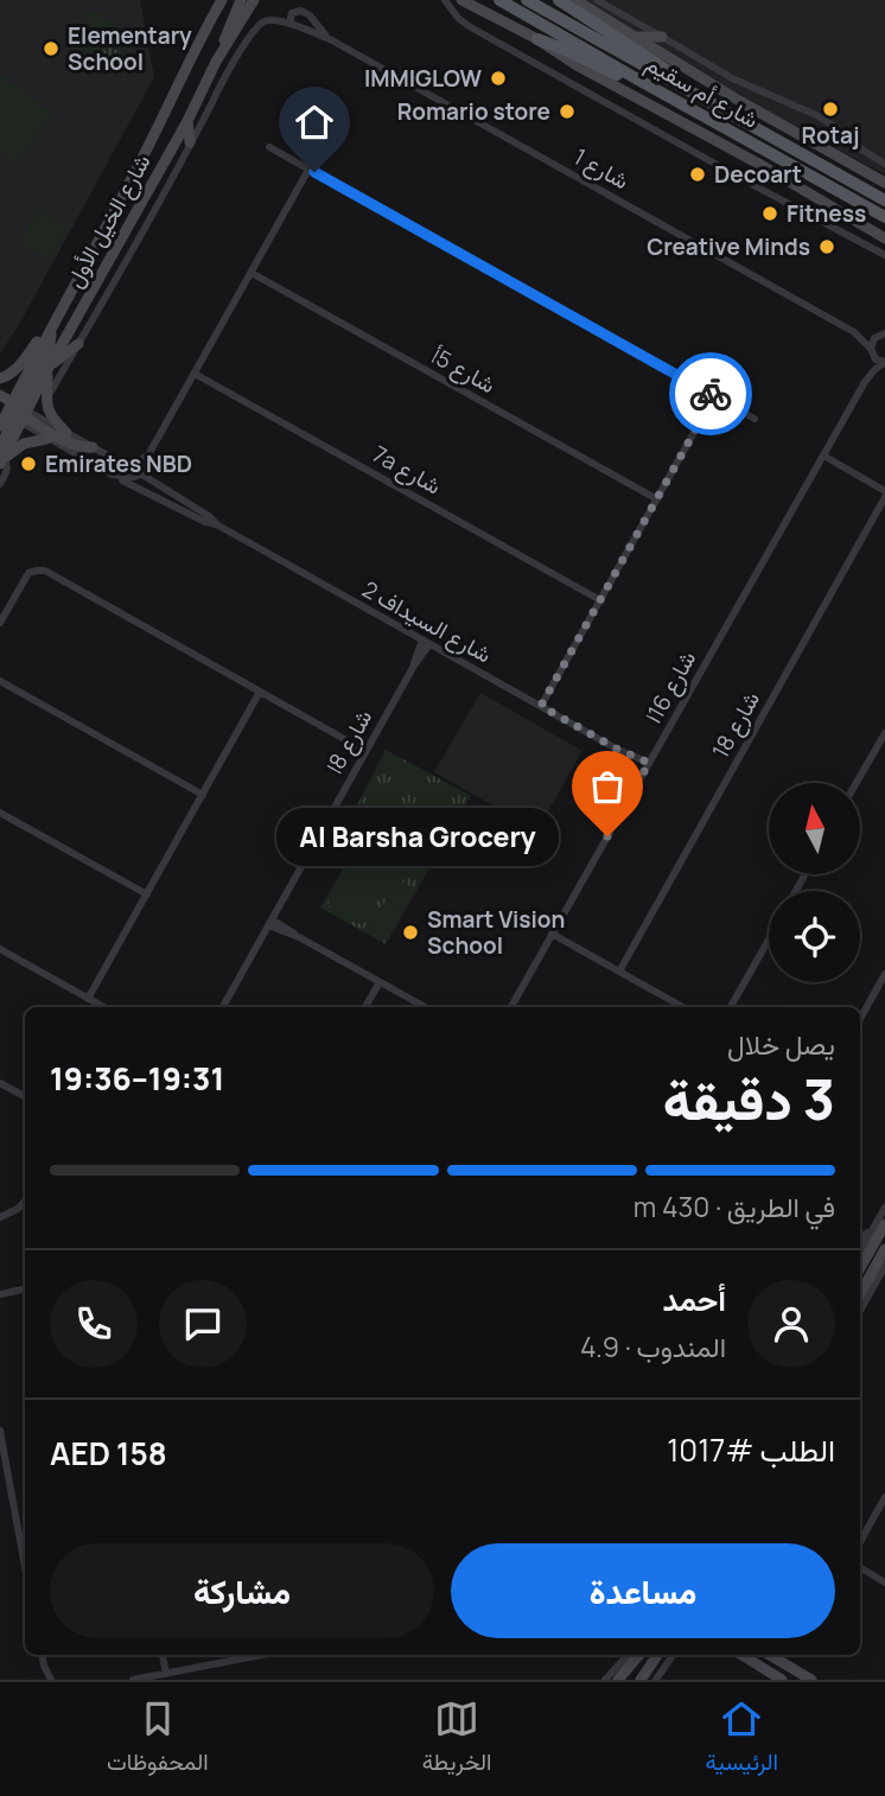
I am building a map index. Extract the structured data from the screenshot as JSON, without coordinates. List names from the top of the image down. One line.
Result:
{"streets":{"main road":["شارع أم سقيم","شارع الخيل الأول"],"street":["شارع 1","شارع 5أ","7a شارع","شارع السيداف 2","شارع 16ا","شارع 18","شارع 8ا"]},"crossings":[["شارع 1","شارع 16ا"],["شارع الخيل الأول","شارع السيداف 2"],["شارع السيداف 2","شارع 16ا"],["شارع السيداف 2","شارع 8ا"]],"places":["Elementary School","IMMIGLOW","Rotaj","Romario store","Decoart","Fitness","Creative Minds","Emirates NBD","Al Barsha Grocery","Smart Vision School"],"north":"top","page":{"bubble":"Al Barsha Grocery","heading":["3 دقيقة","يصل خلال","19:31–19:36"],"panel":["أحمد","المندوب · 4.9","الطلب #1017","AED 158"],"bar":"في الطريق · 430 m","buttons":["مساعدة","مشاركة"],"tabs":["الرئيسية","الخريطة","المحفوظات"]}}
